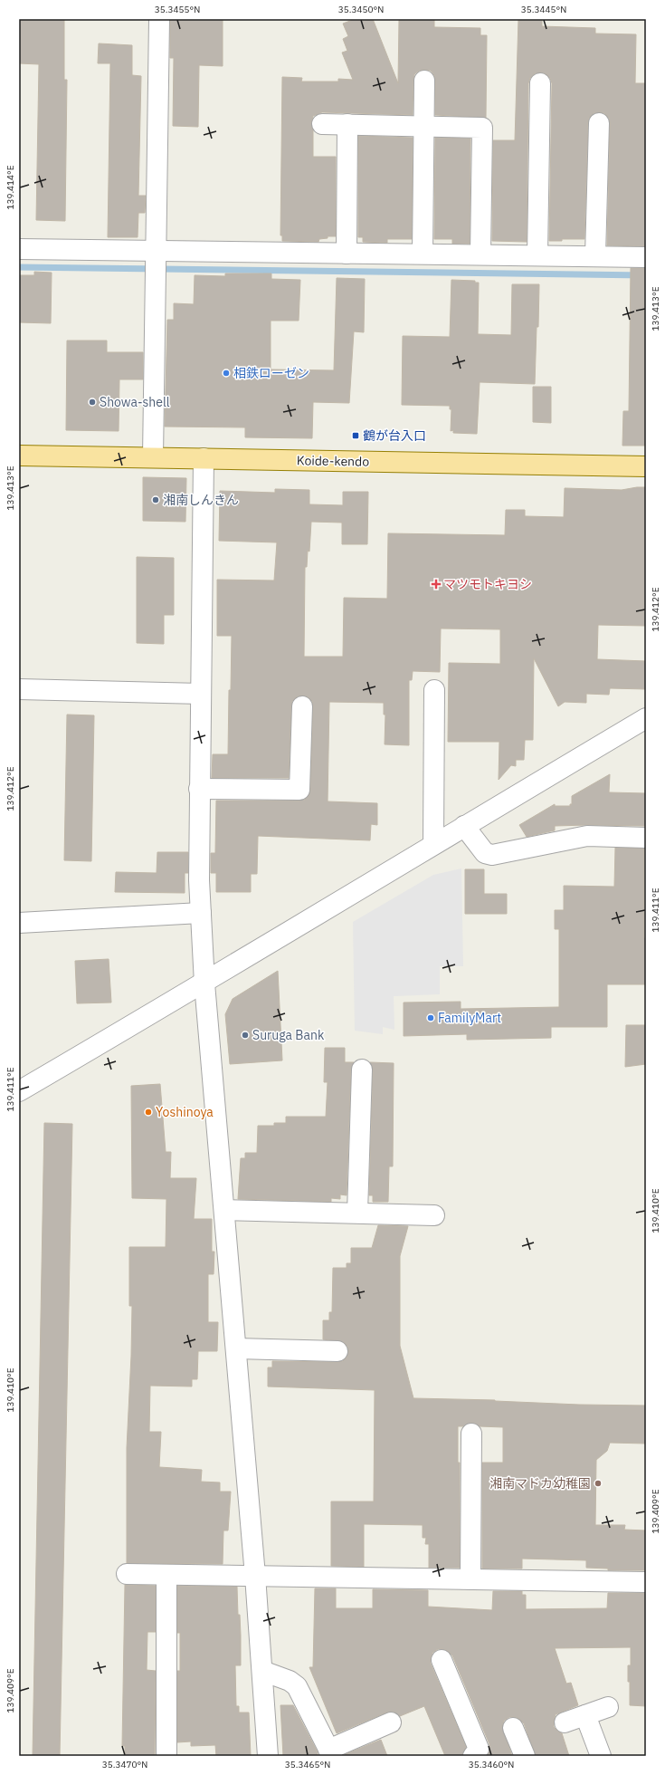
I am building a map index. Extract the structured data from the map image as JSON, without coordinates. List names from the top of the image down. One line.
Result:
{"streets":{"main road":["Koide-kendo"]},"places":{"other":["相鉄ローゼン","Showa-shell","湘南しんきん","FamilyMart","Suruga Bank","Yoshinoya","湘南マドカ幼稚園"],"transit":["鶴が台入口"],"health":["マツモトキヨシ"]},"coordinates":["35.3455°N","35.3450°N","35.3445°N","139.414°E","139.413°E","139.412°E","139.411°E","139.410°E","139.409°E","35.3470°N","35.3465°N","35.3460°N"]}
